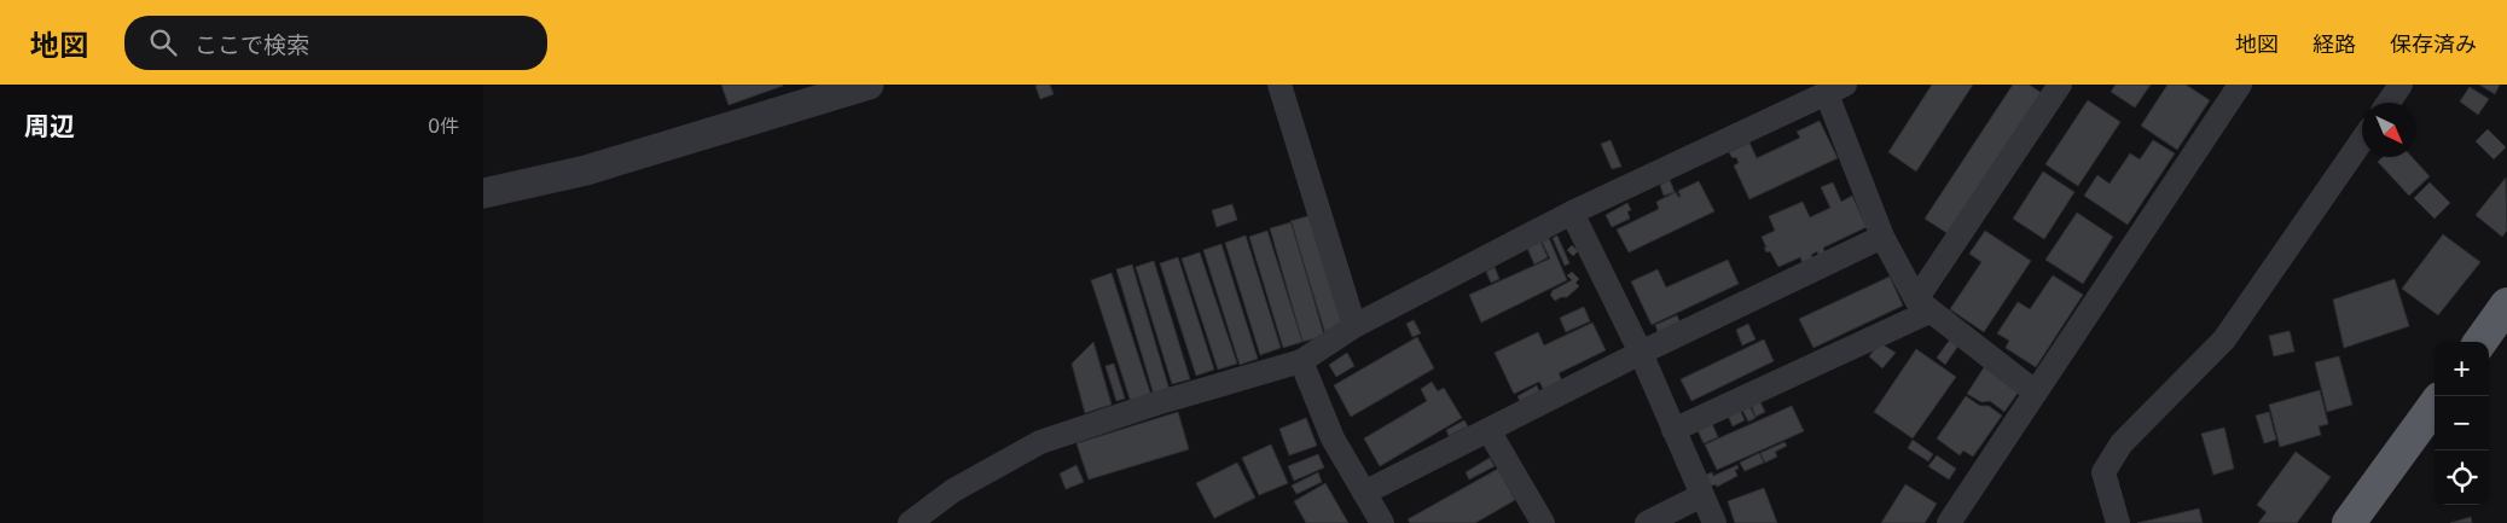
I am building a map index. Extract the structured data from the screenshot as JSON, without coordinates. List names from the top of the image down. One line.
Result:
{"north":"bottom right","page":{"header":"地図","search":"ここで検索","nav":["地図","経路","保存済み"],"heading":["周辺","0件"],"map_buttons":["+","−"]}}
